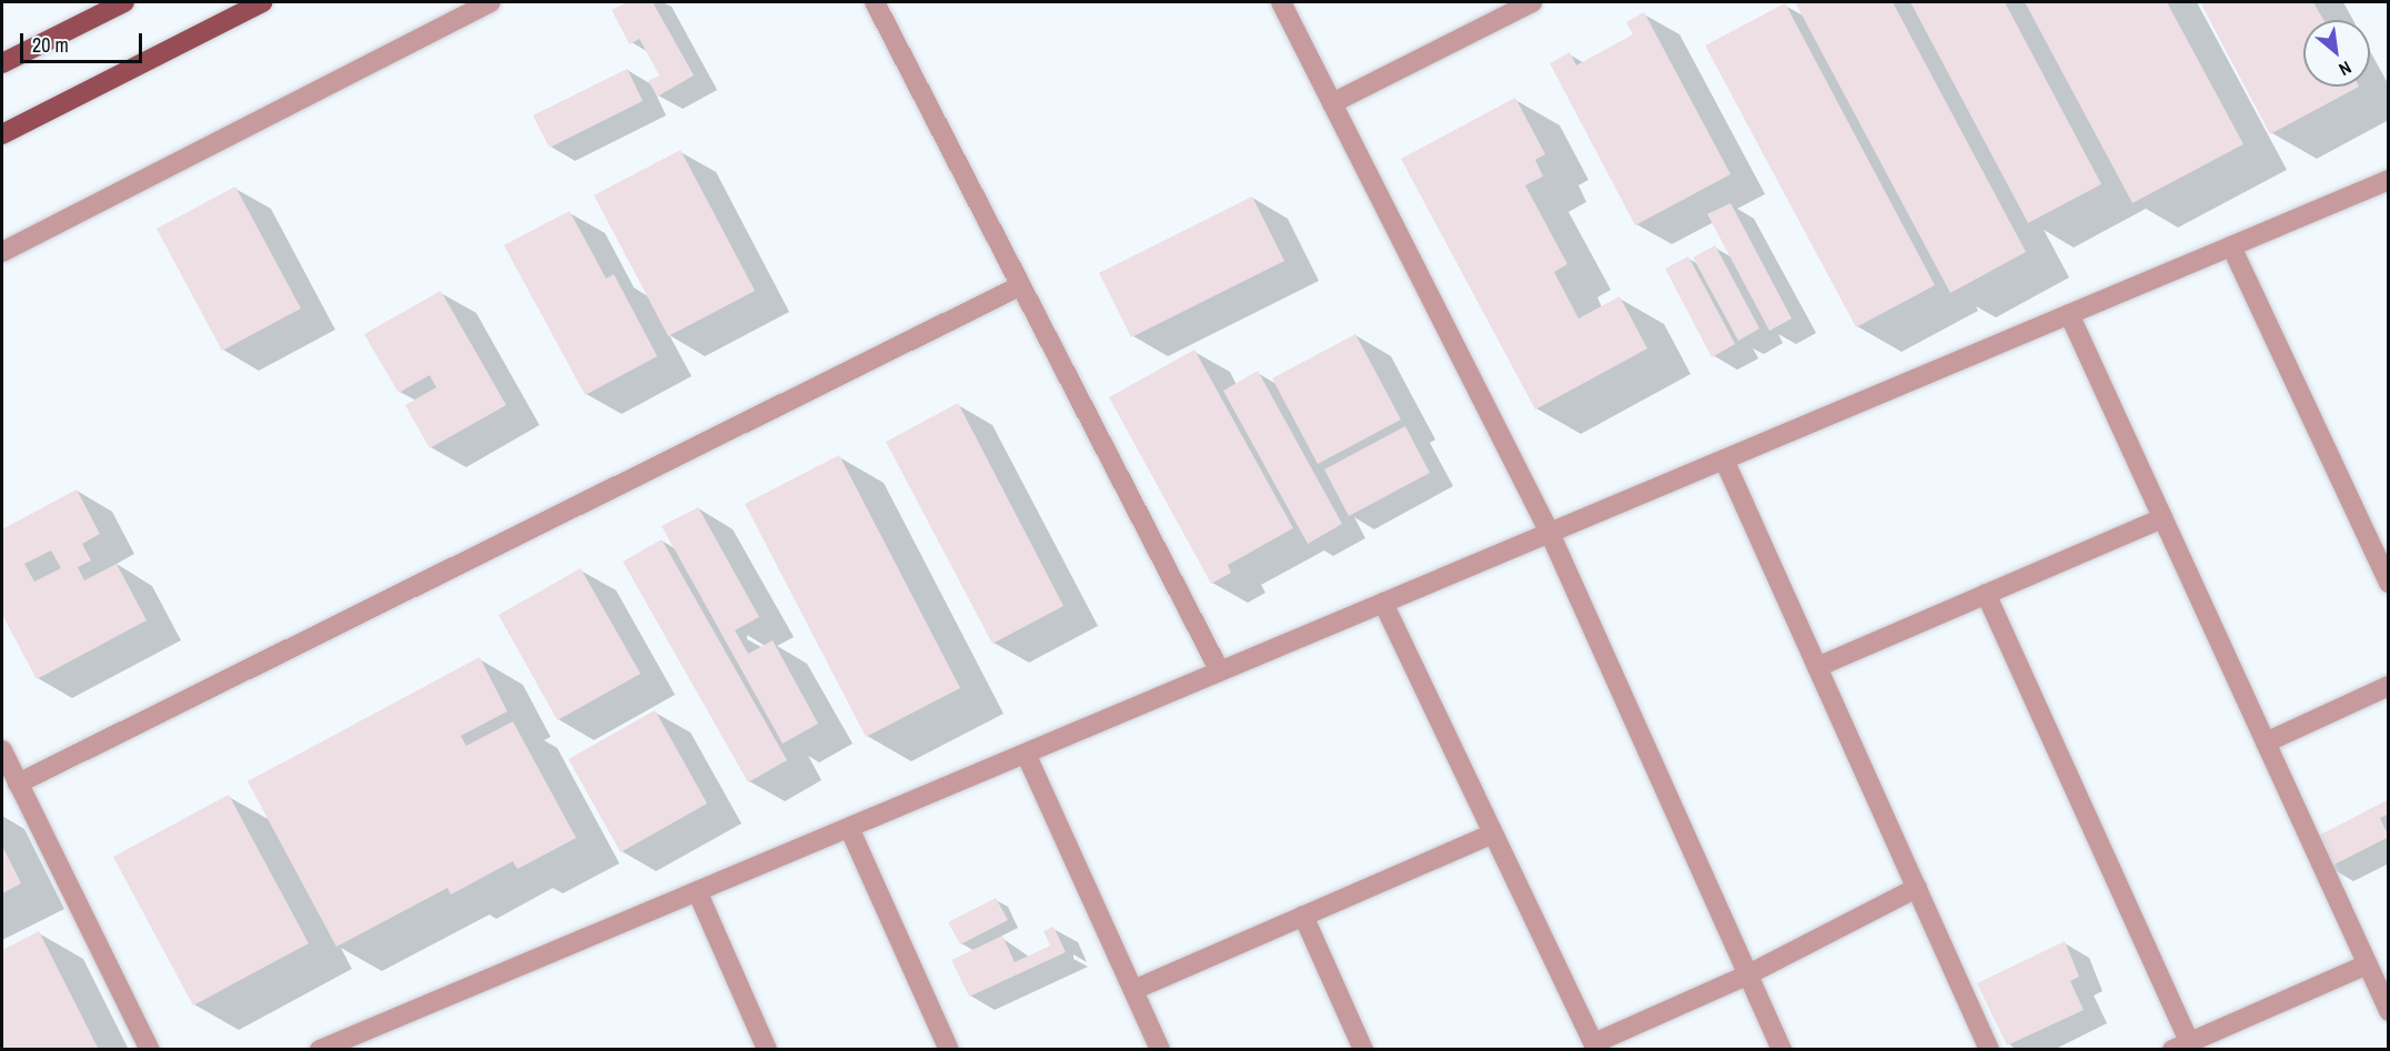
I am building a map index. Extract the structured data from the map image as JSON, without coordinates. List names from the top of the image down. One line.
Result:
{"scale_bar":"20 m","north":"bottom right"}
